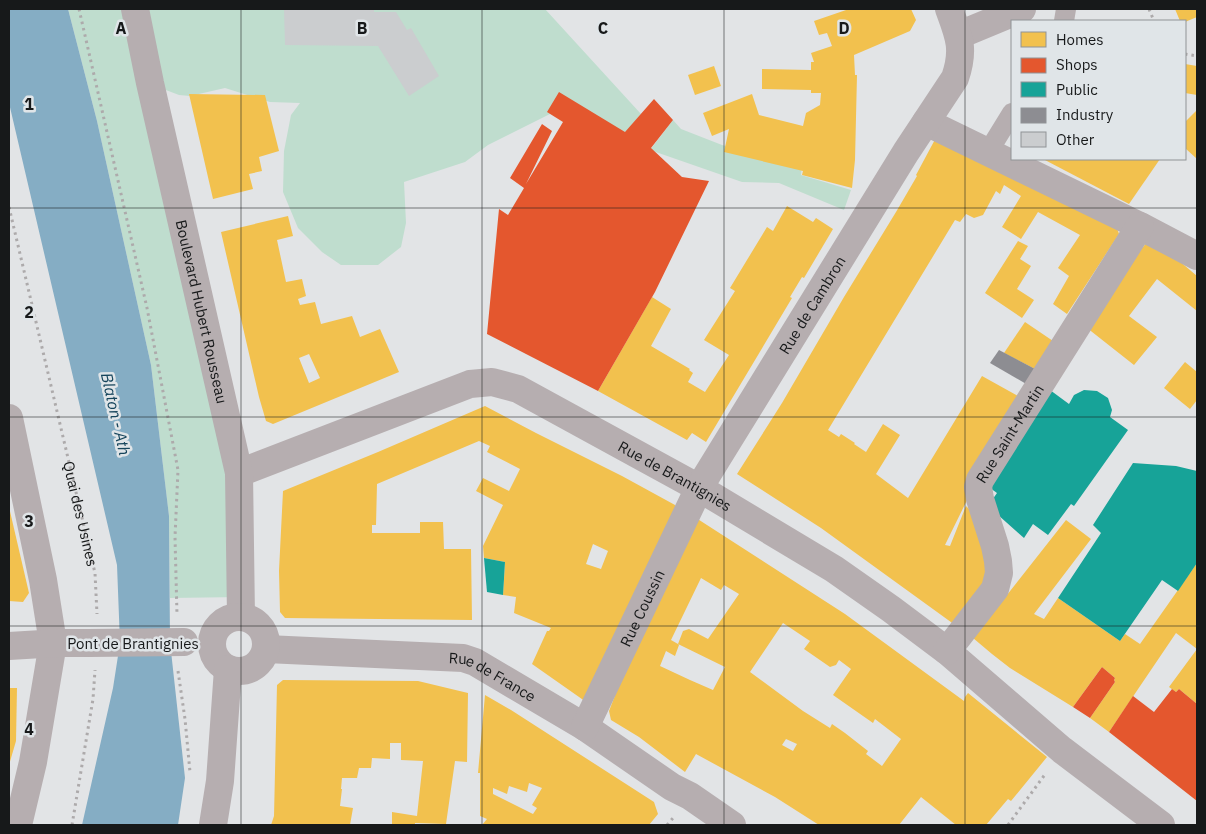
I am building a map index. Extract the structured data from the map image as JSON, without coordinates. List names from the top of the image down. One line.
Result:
{"streets":{"street":["Rue de Cambron","Boulevard Hubert Rousseau","Rue Saint-Martin","Rue de Brantignies","Rue Coussin","Pont de Brantignies","Rue de France"],"path":["Quai des Usines"]},"crossings":[["Rue de Cambron","Rue de Brantignies"],["Rue de Cambron","Rue Coussin"],["Boulevard Hubert Rousseau","Rue de Brantignies"],["Boulevard Hubert Rousseau","Pont de Brantignies"],["Boulevard Hubert Rousseau","Rue de France"],["Rue Saint-Martin","Rue de Brantignies"],["Rue de Brantignies","Rue Coussin"],["Rue Coussin","Rue de France"],["Pont de Brantignies","Rue de France"]],"water":["Blaton - Ath"],"legend":["Homes","Shops","Public","Industry","Other"],"grid":{"columns":["A","B","C","D"],"rows":["1","2","3","4"]}}
